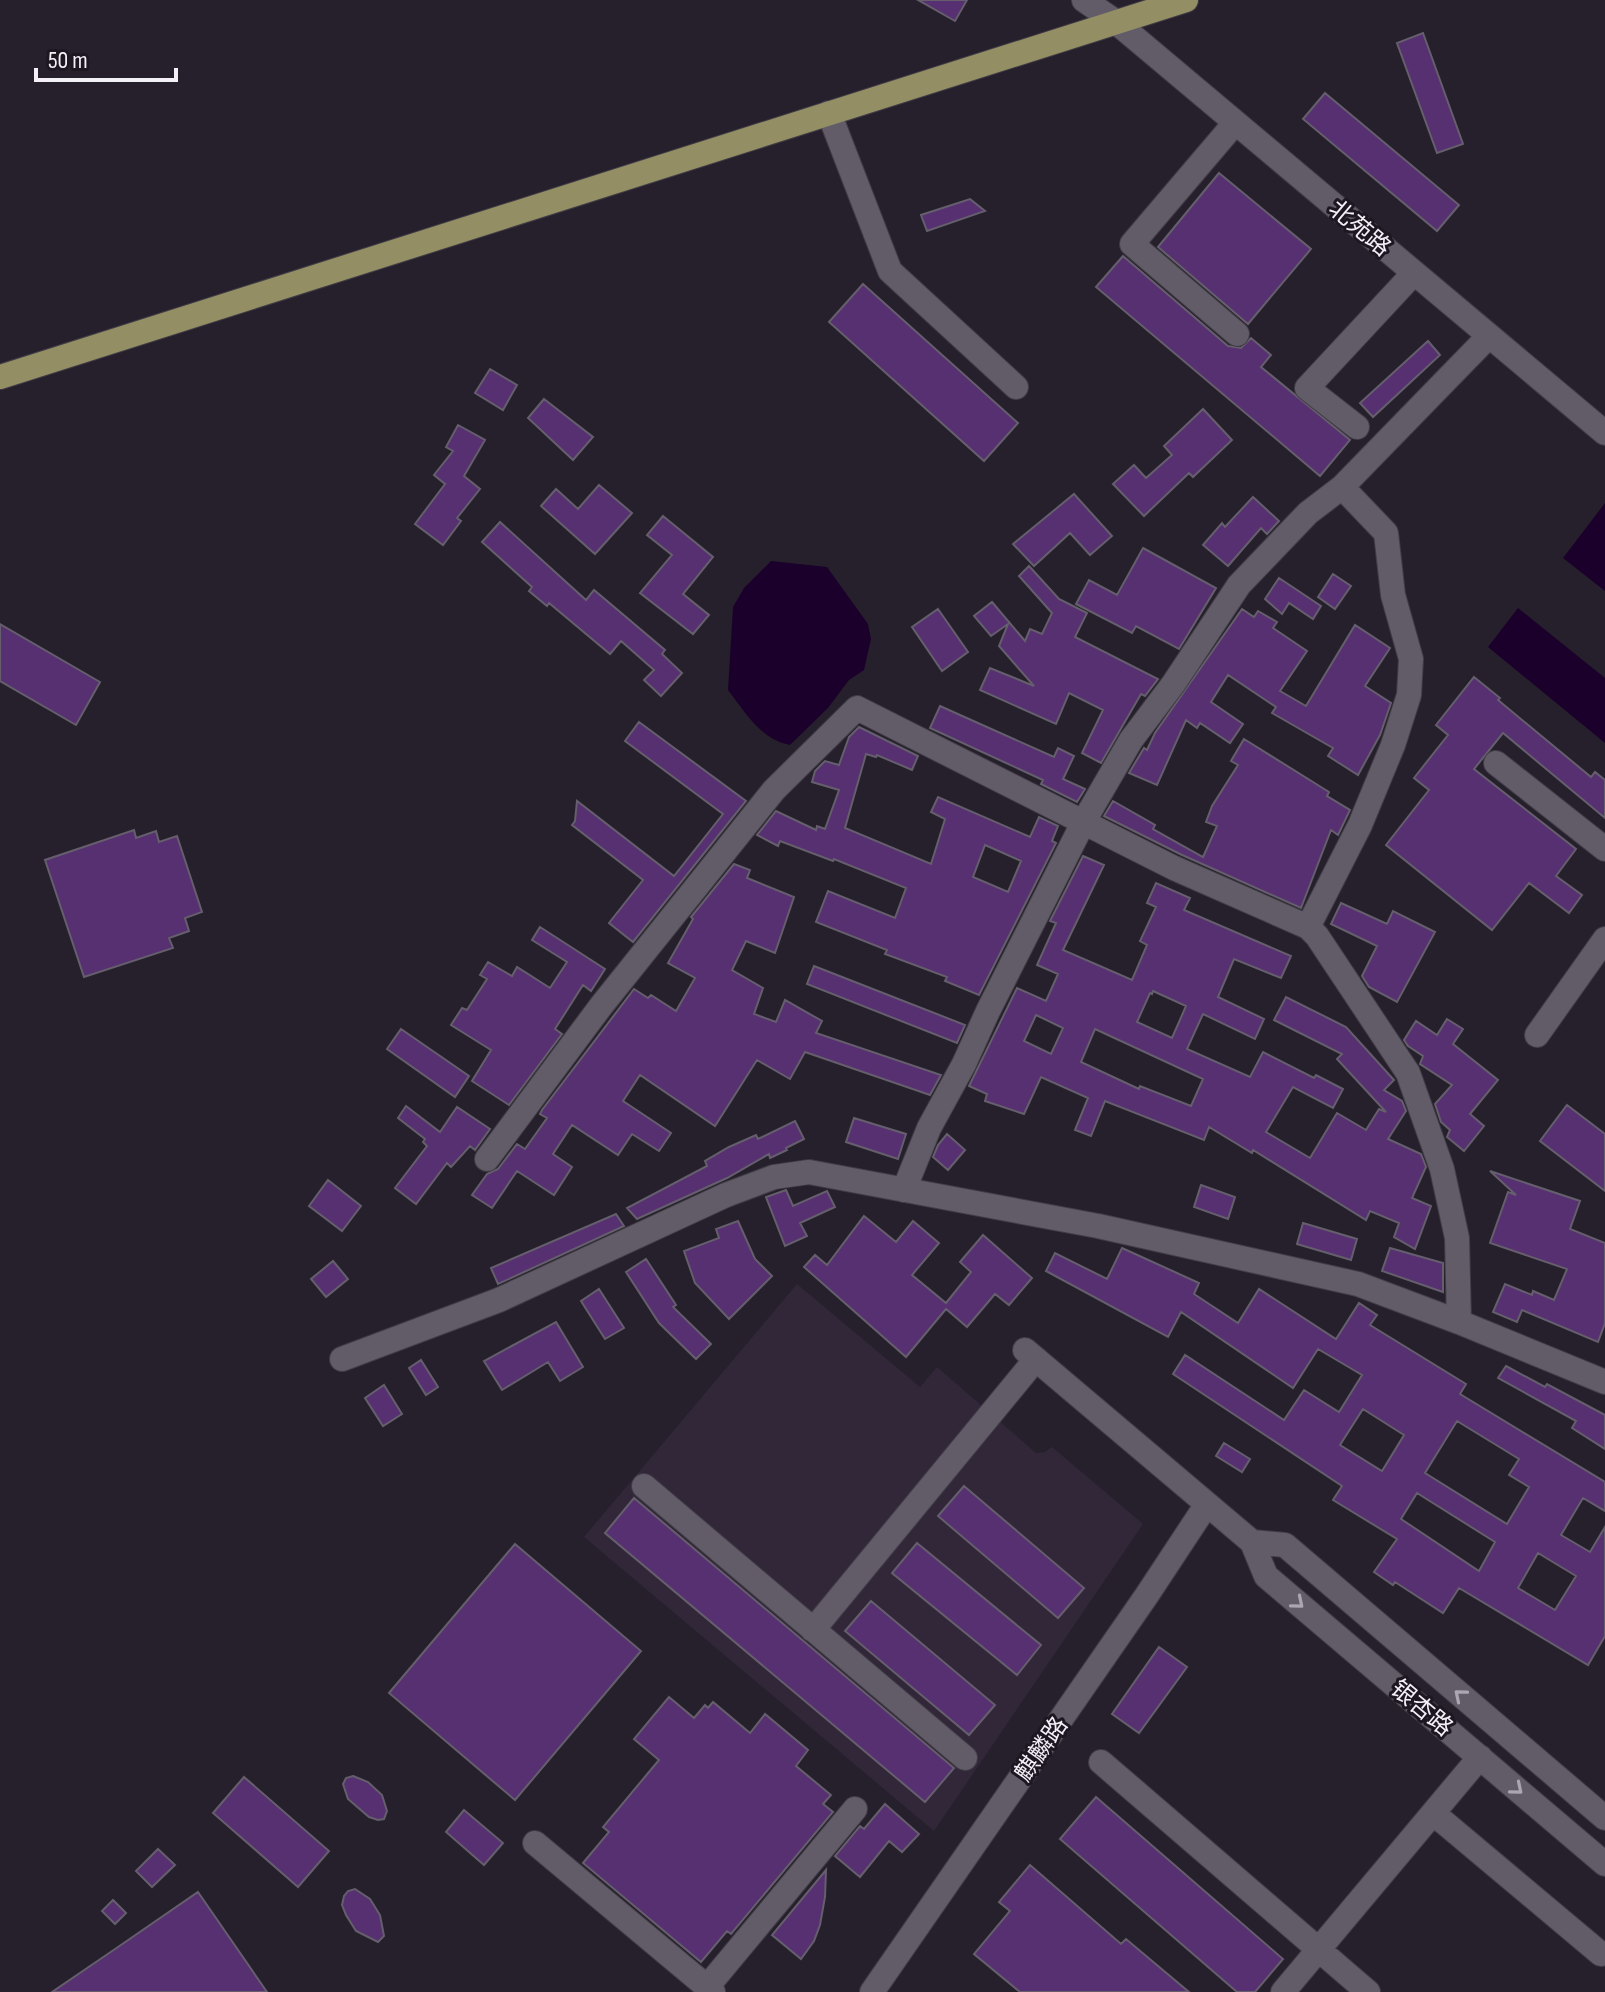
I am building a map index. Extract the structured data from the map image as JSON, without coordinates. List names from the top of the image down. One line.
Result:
{"streets":{"street":["北苑路","银杏路","麒麟路"]},"crossings":[["银杏路","麒麟路"]],"scale_bar":"50 m"}
